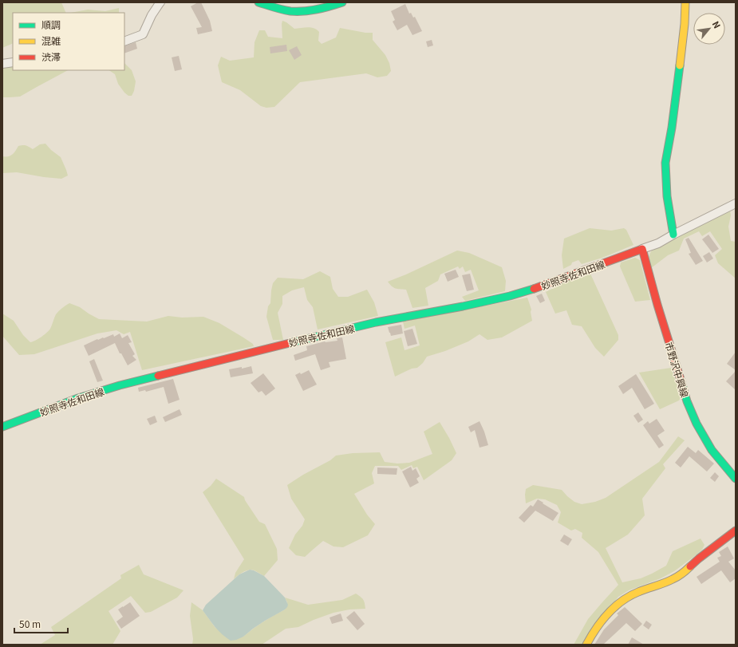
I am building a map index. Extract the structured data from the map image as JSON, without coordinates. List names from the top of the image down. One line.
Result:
{"streets":{"main road":["妙照寺佐和田線","市野沢中興線"]},"crossings":[["妙照寺佐和田線","市野沢中興線"]],"legend":["順調","混雑","渋滞"],"scale_bar":"50 m","north":"top right"}
